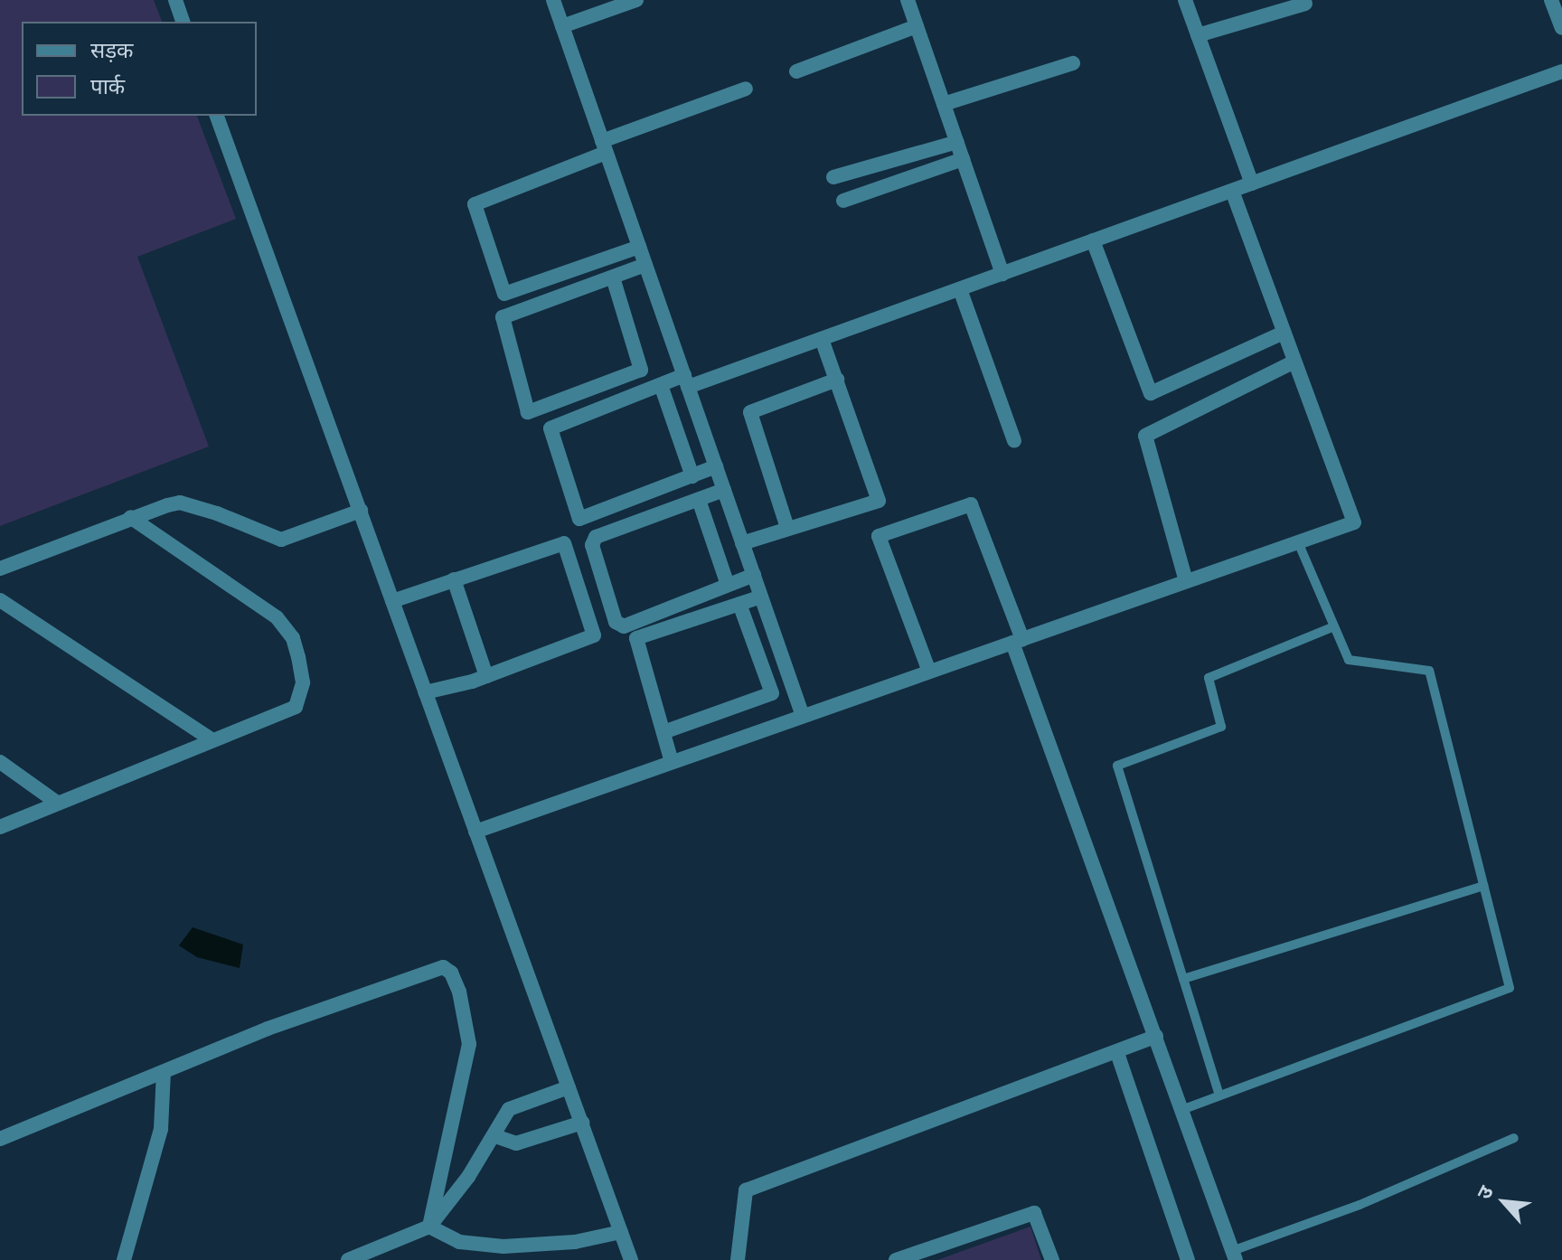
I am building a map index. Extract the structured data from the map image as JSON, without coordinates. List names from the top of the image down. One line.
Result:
{"legend":["सड़क","पार्क"],"north":"top left"}
